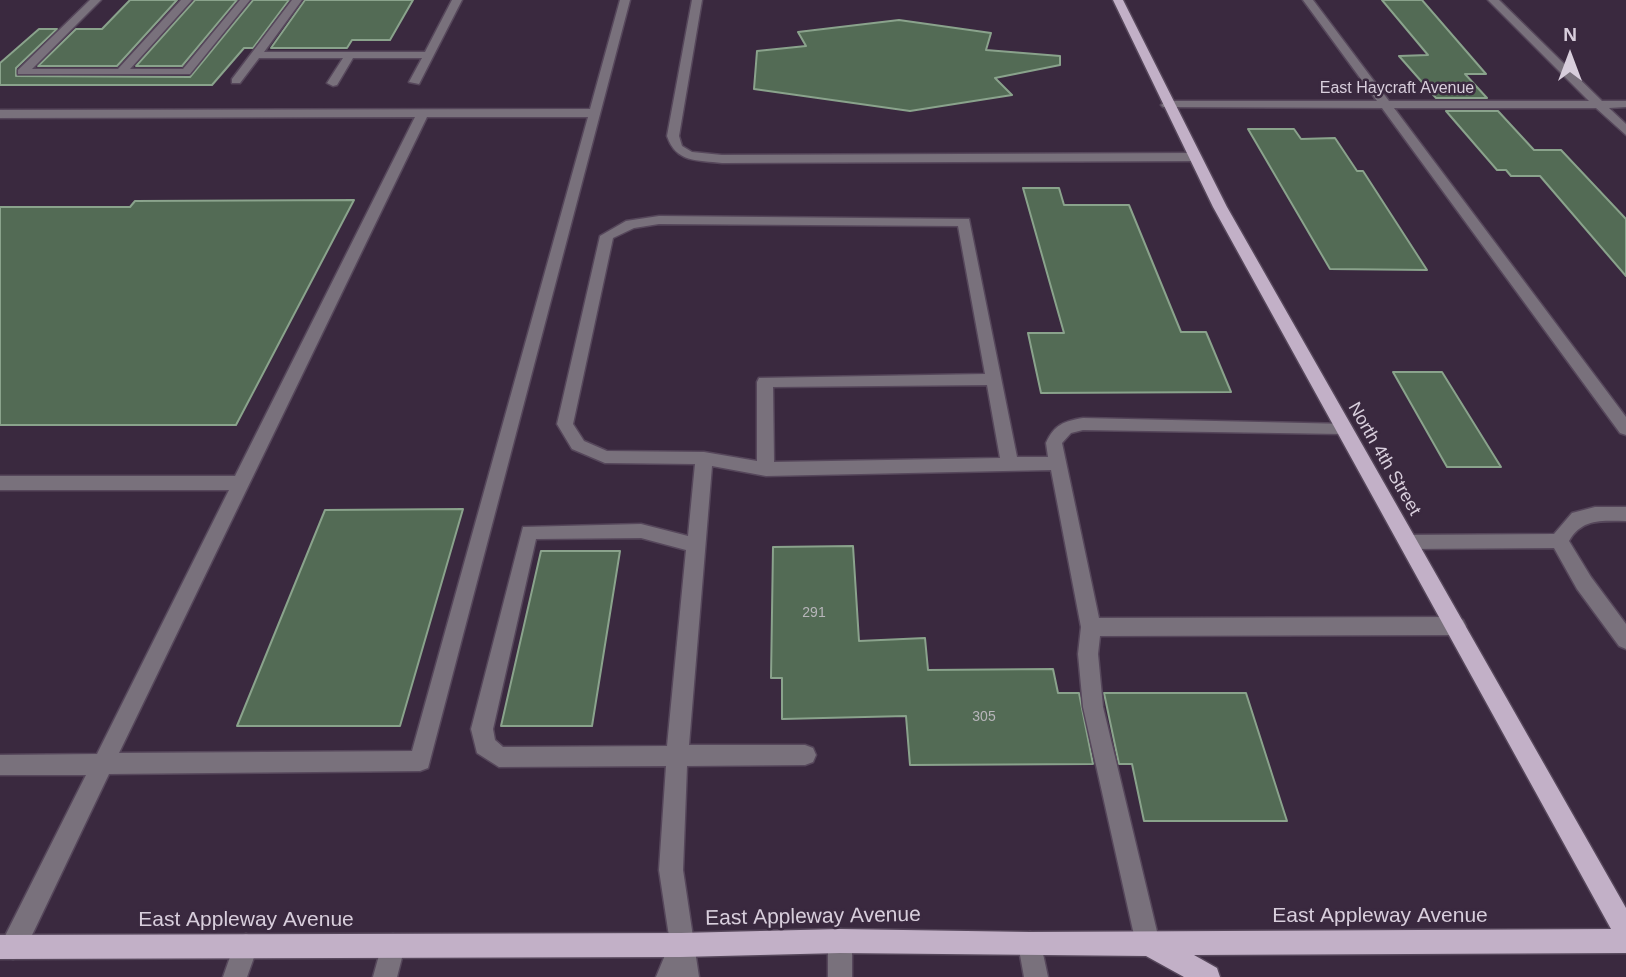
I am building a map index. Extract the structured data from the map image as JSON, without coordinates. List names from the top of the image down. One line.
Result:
{"streets":{"main road":["North 4th Street","East Appleway Avenue"],"street":["East Haycraft Avenue"]},"crossings":[["East Haycraft Avenue","North 4th Street"]],"house_numbers":["291","305"],"north":"top"}
